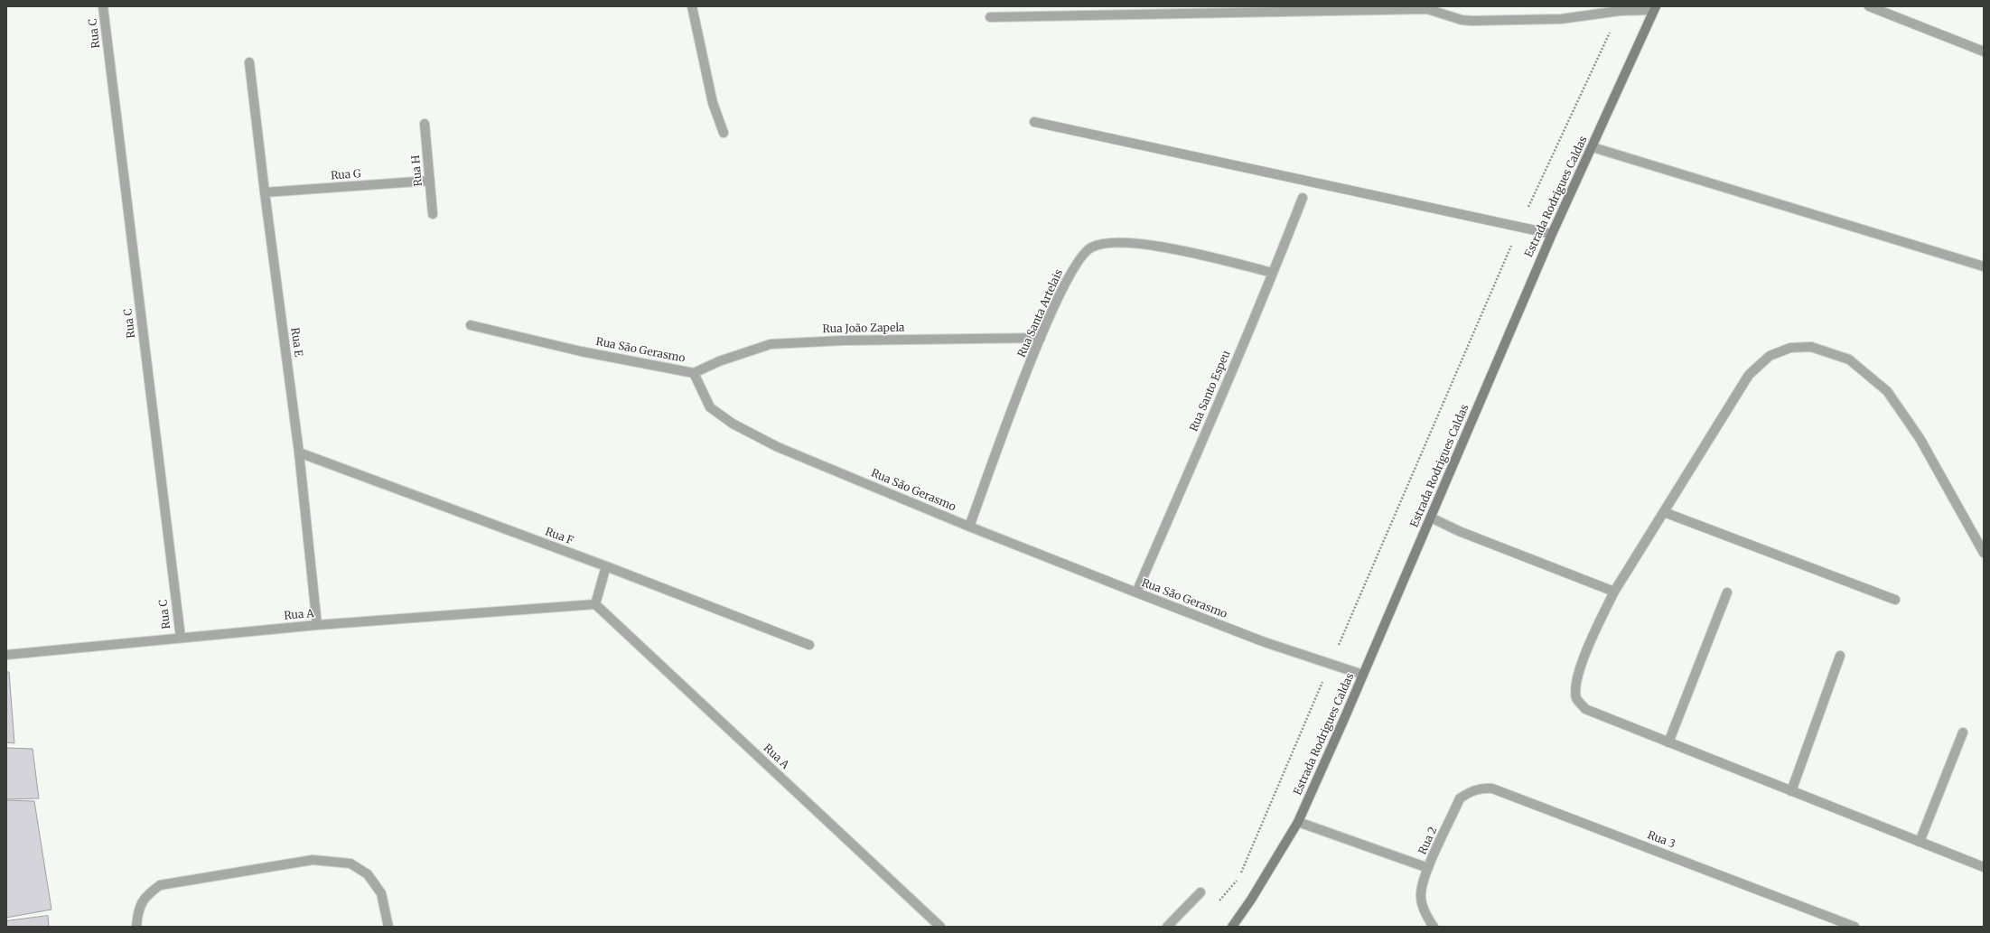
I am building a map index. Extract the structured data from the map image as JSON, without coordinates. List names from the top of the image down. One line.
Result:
{"streets":{"street":["Rua C","Rua H","Rua G","Estrada Rodrigues Caldas","Rua Santa Artelais","Rua João Zapela","Rua E","Rua São Gerasmo","Rua Santo Espeu","Rua F","Rua A","Rua 3","Rua 2"]},"crossings":[["Rua C","Rua A"],["Rua H","Rua G"],["Rua G","Rua E"],["Estrada Rodrigues Caldas","Rua São Gerasmo"],["Rua Santa Artelais","Rua João Zapela"],["Rua Santa Artelais","Rua São Gerasmo"],["Rua Santa Artelais","Rua Santo Espeu"],["Rua João Zapela","Rua São Gerasmo"],["Rua E","Rua F"],["Rua E","Rua A"],["Rua São Gerasmo","Rua Santo Espeu"],["Rua 3","Rua 2"]]}
